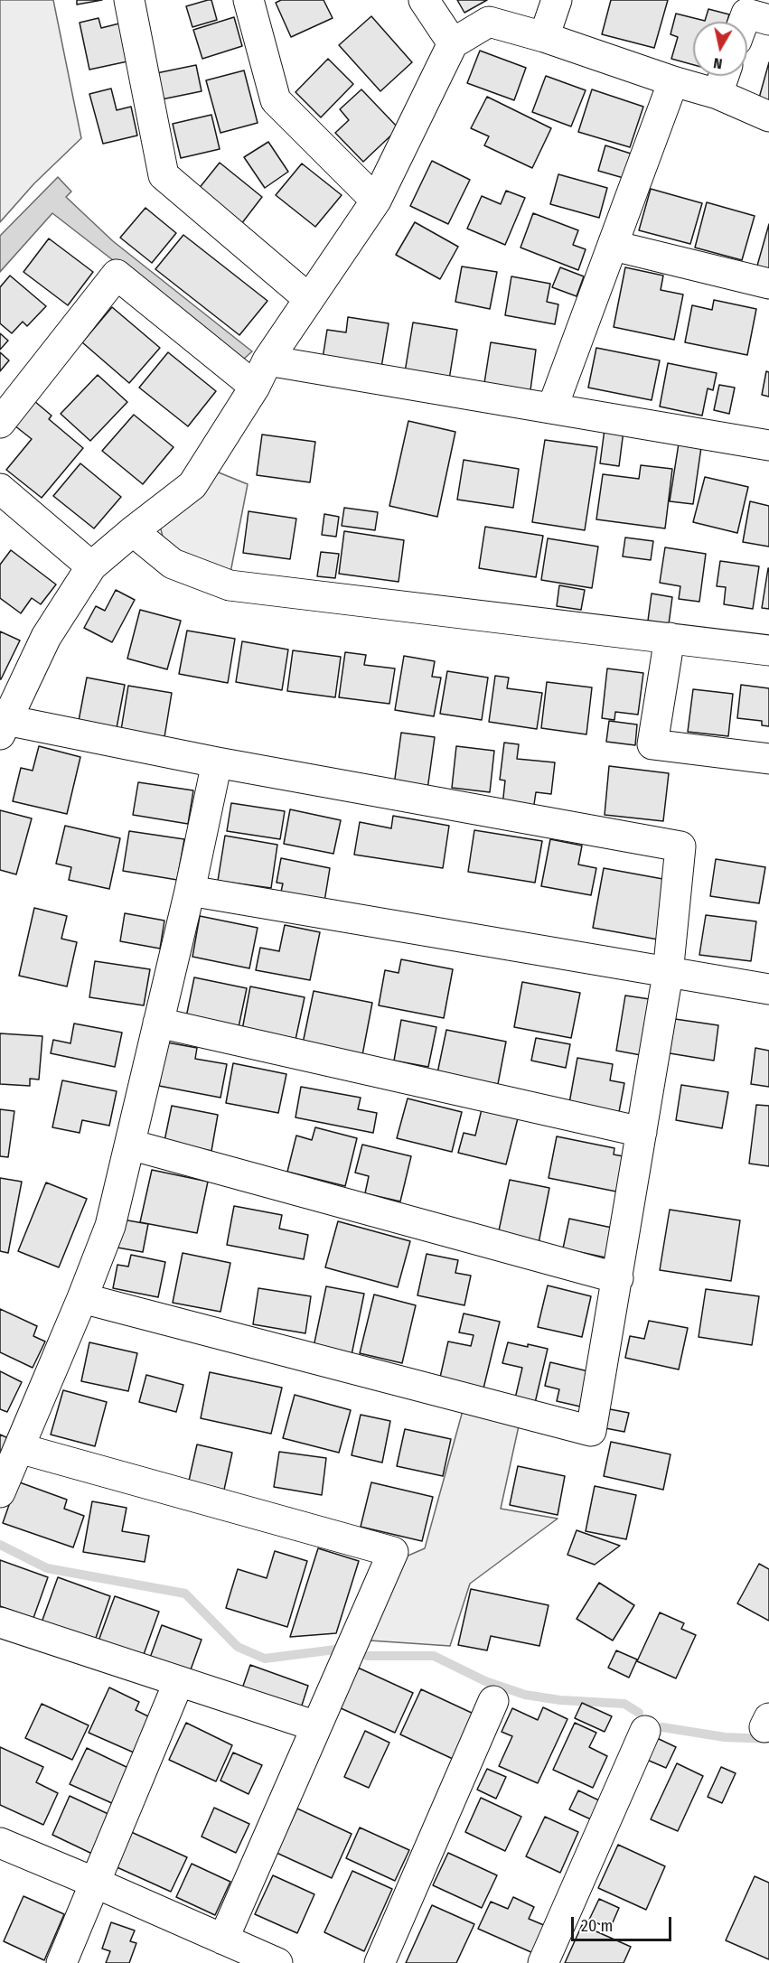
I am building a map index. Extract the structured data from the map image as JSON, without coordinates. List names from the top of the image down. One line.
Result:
{"scale_bar":"20 m","north":"bottom"}
